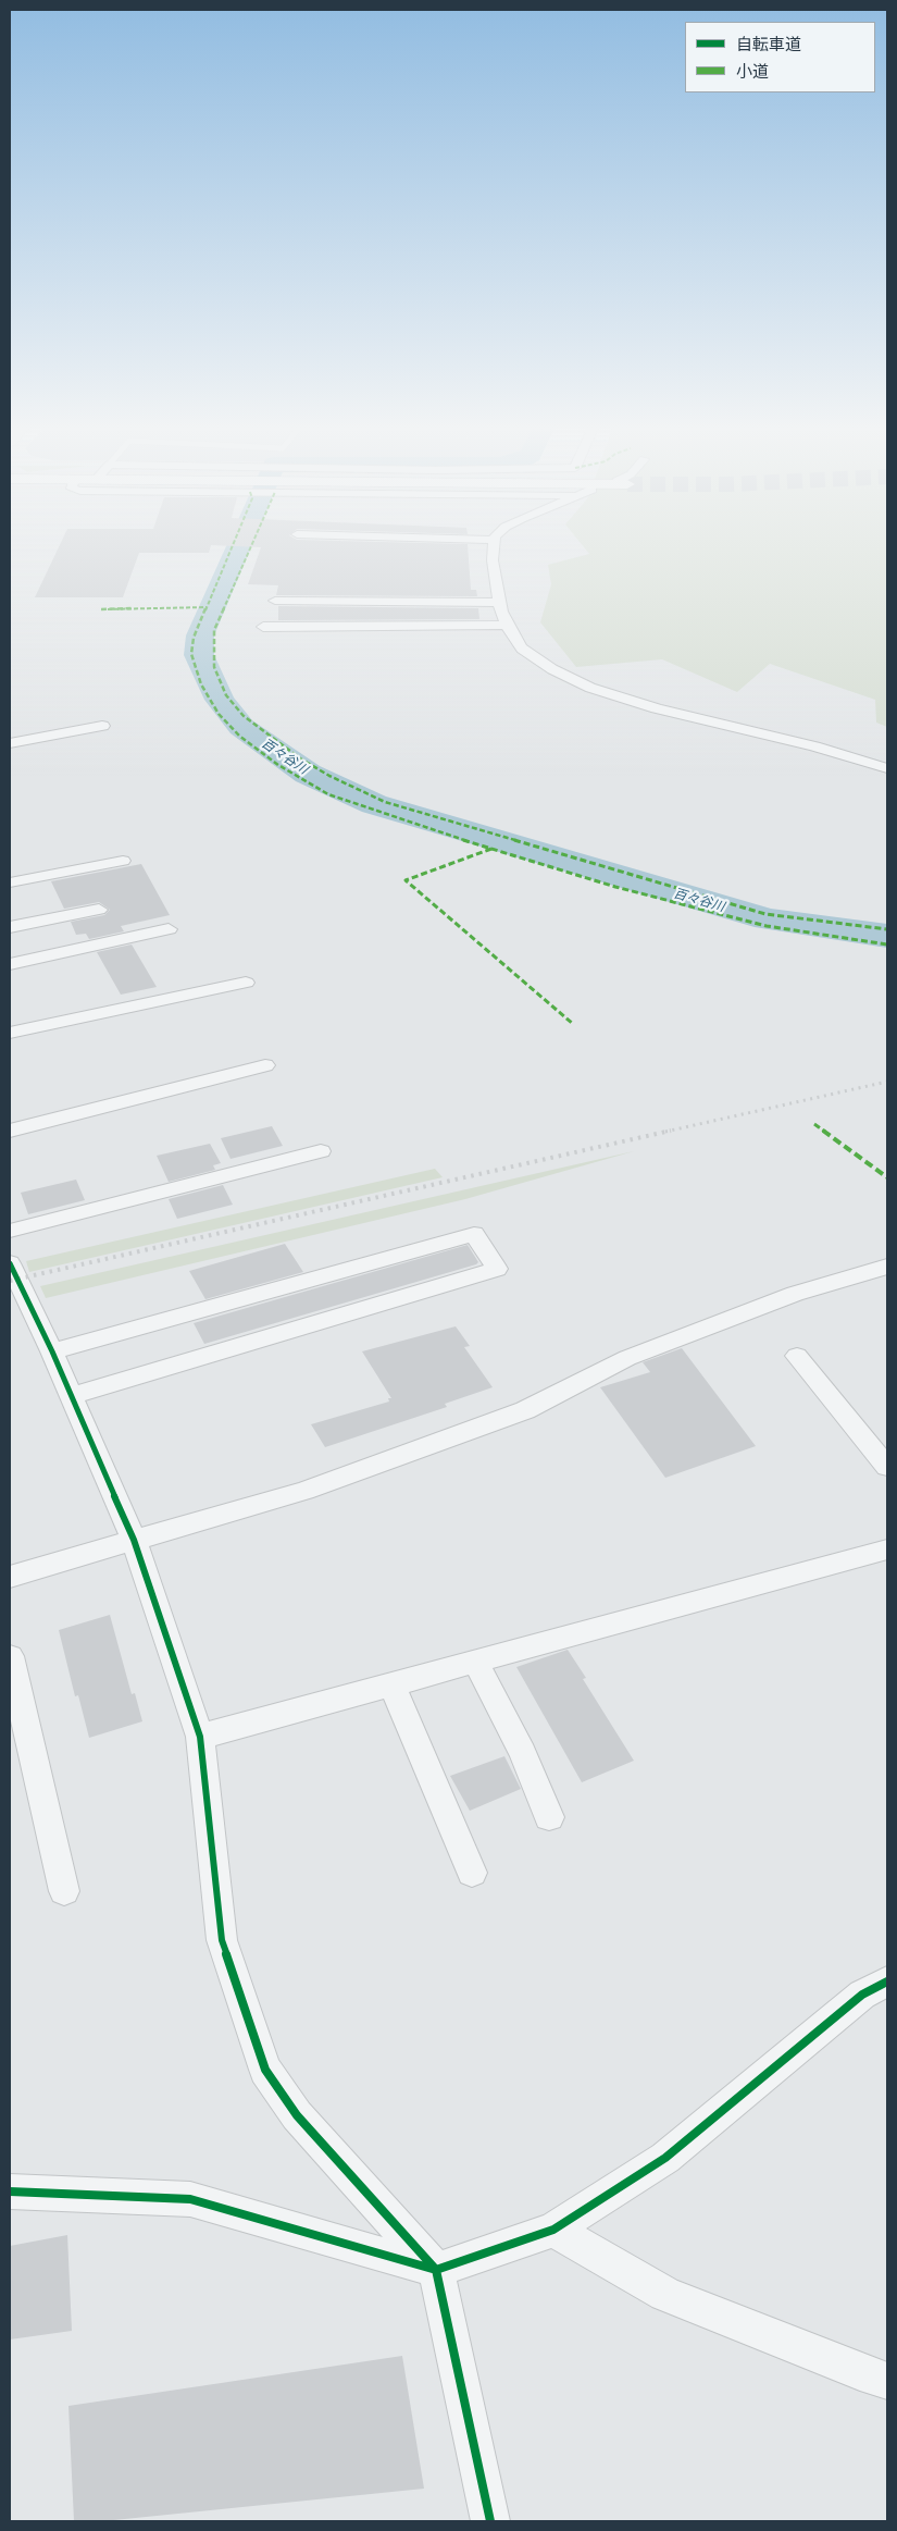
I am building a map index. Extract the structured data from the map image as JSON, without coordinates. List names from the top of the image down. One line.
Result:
{"water":["百々谷川"],"legend":["自転車道","小道"]}
